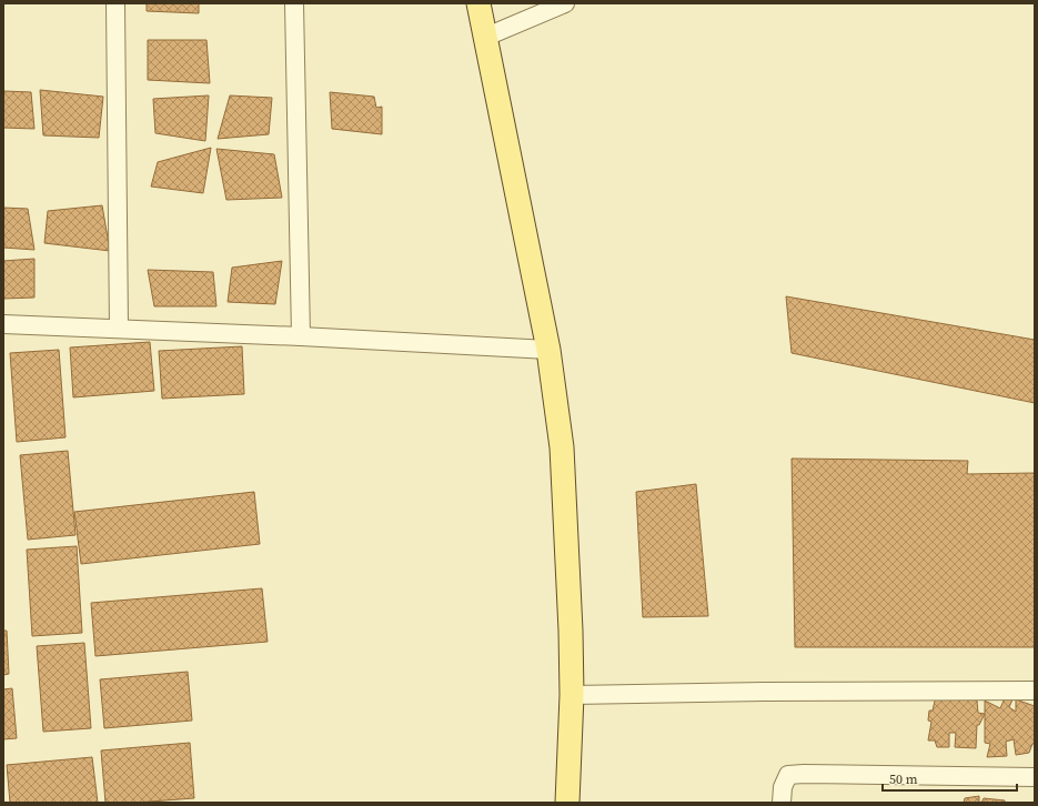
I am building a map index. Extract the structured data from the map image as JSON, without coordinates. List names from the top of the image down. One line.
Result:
{"scale_bar":"50 m"}
